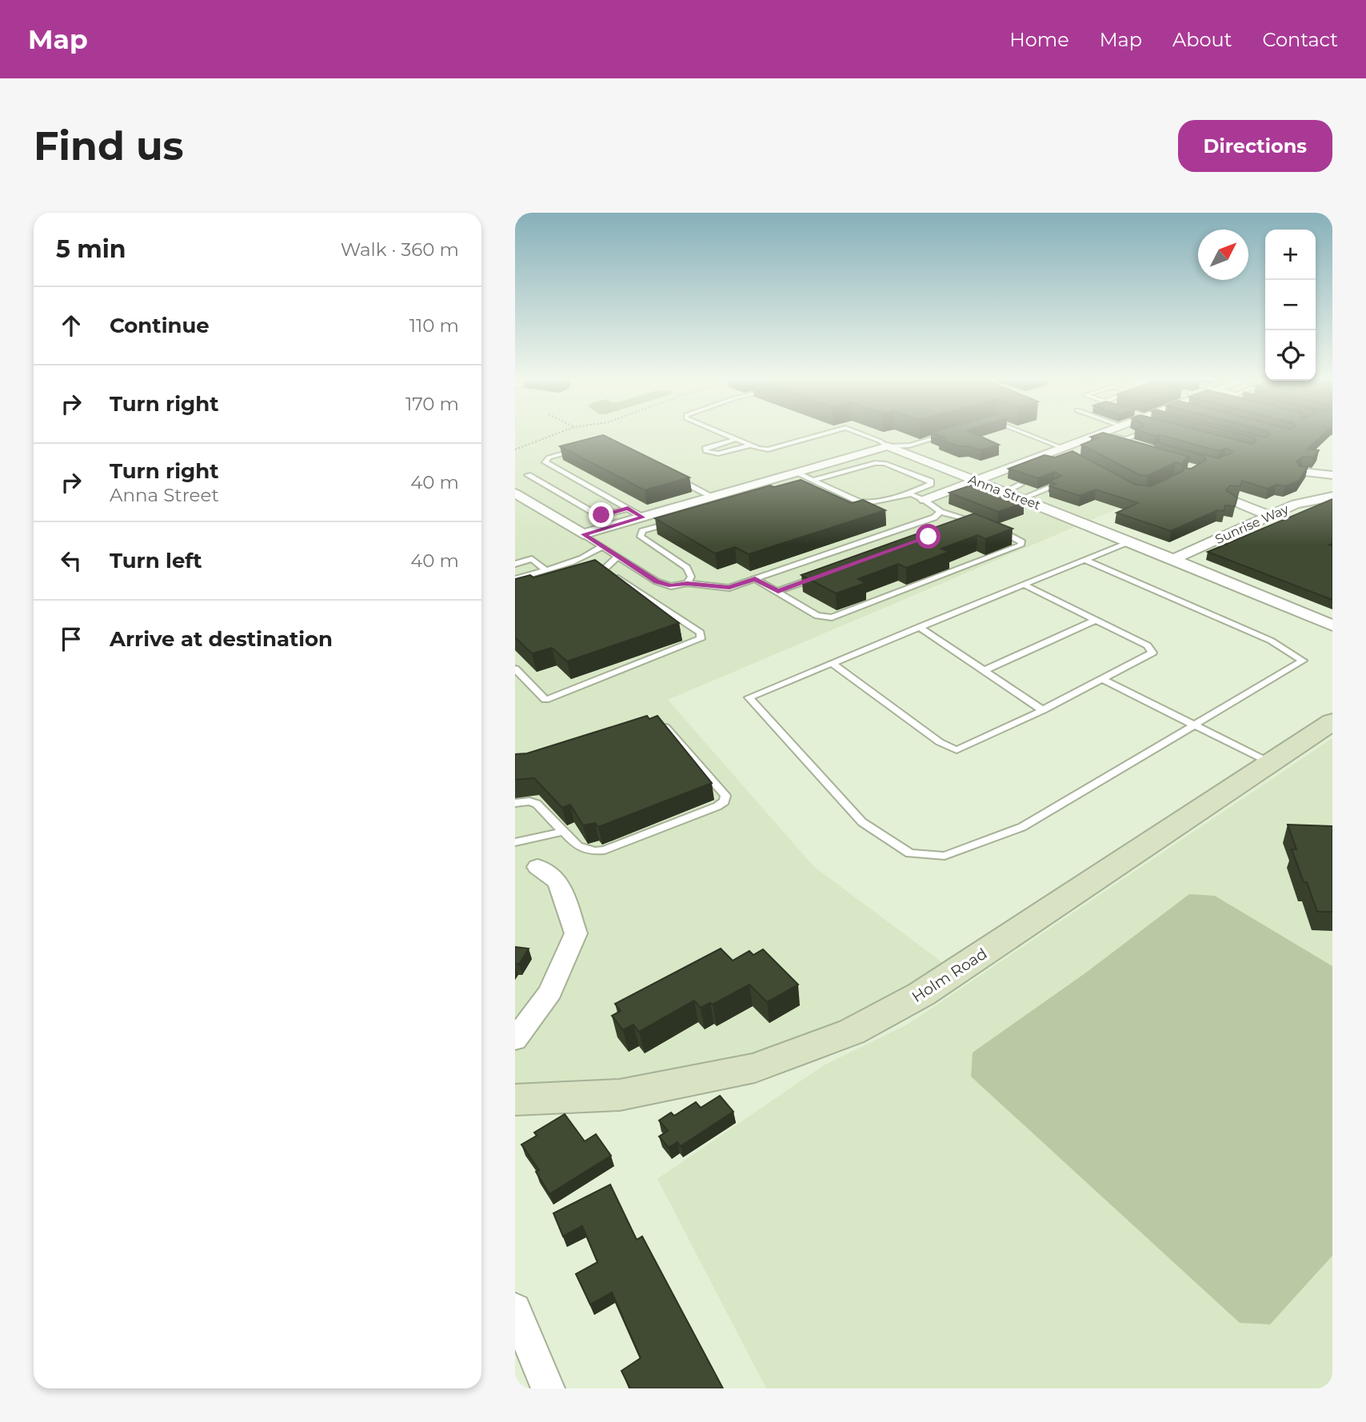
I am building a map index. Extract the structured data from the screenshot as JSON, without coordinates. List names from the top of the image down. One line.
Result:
{"streets":{"street":["Anna Street","Sunrise Way","Holm Road"]},"crossings":[["Anna Street","Sunrise Way"]],"north":"top right","page":{"header":"Map","nav":["Home","Map","About","Contact"],"buttons":"Directions","title":"Find us","heading":["5 min","Walk · 360 m"],"map_buttons":["+","−"],"list":[["Continue","110 m"],["Turn right","170 m"],["Turn right","Anna Street","40 m"],["Turn left","40 m"],"Arrive at destination"]}}
